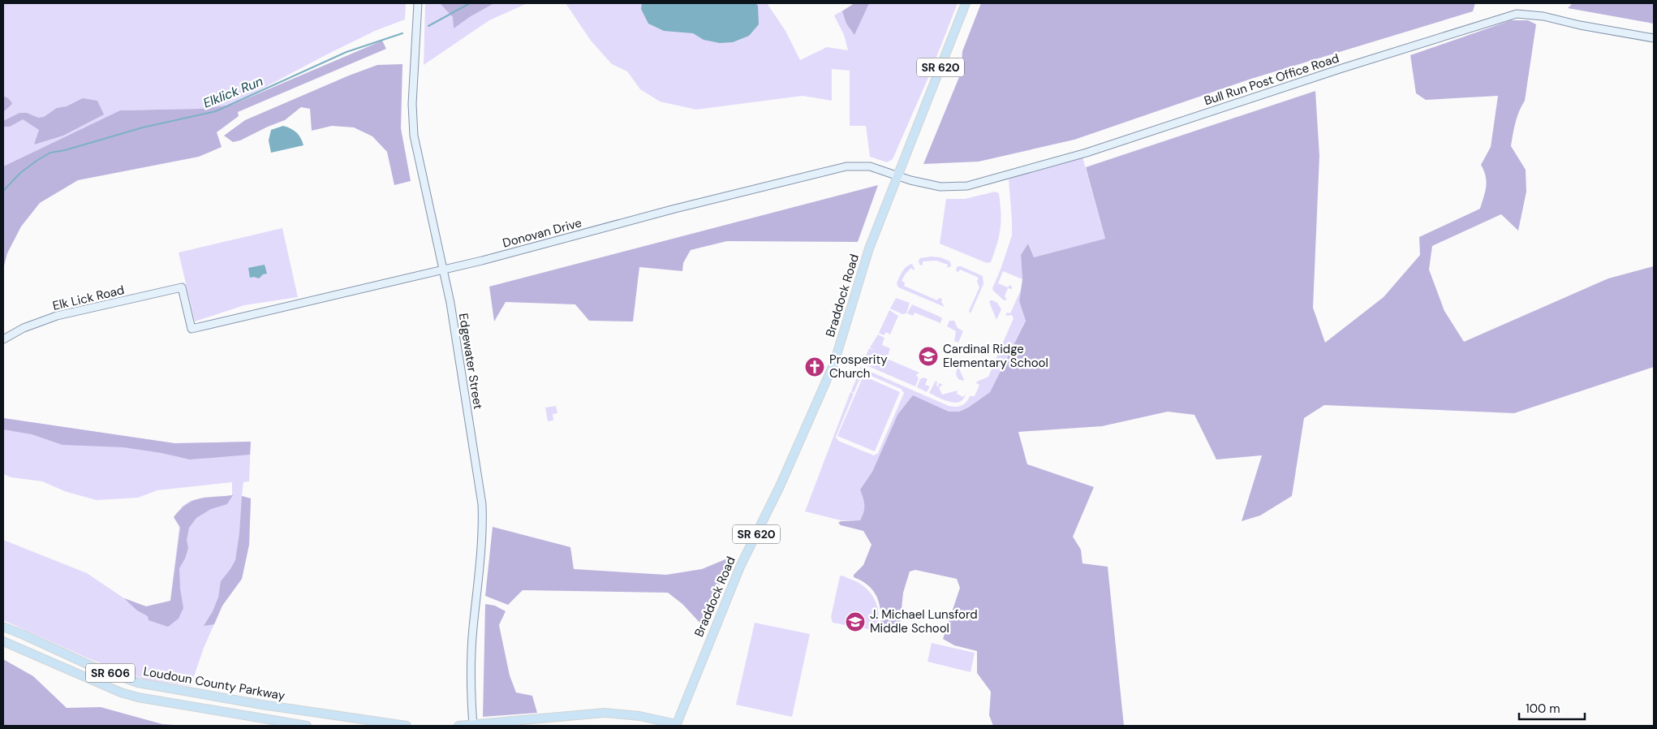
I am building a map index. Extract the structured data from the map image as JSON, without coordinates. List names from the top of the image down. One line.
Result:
{"streets":{"main road":["SR 620","Braddock Road","SR 606","Loudoun County Parkway"],"street":["Bull Run Post Office Road","Donovan Drive","Elk Lick Road","Edgewater Street"]},"crossings":[["Bull Run Post Office Road","Donovan Drive"],["Bull Run Post Office Road","Braddock Road"],["Donovan Drive","Braddock Road"],["Donovan Drive","Elk Lick Road"],["Donovan Drive","Edgewater Street"]],"water":["Elklick Run"],"places":{"school or university":["Cardinal Ridge Elementary School","J. Michael Lunsford Middle School"],"church":["Prosperity Church"]},"scale_bar":"100 m"}
